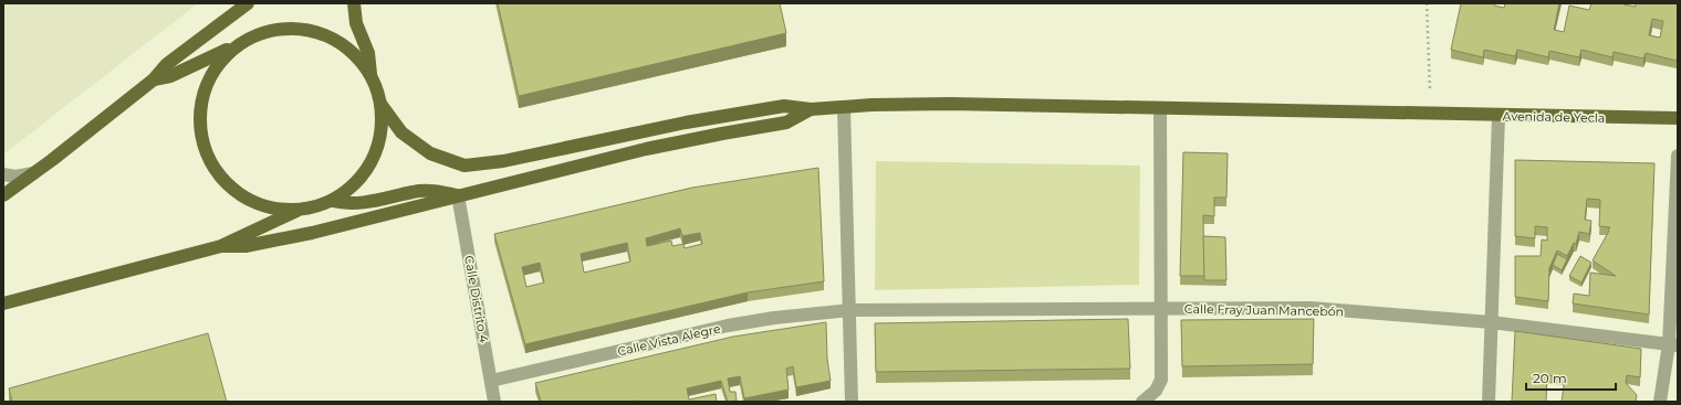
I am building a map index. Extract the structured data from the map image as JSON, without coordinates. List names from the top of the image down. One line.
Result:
{"streets":{"main road":["Avenida de Yecla"],"street":["Calle Distrito 4","Calle Fray Juan Mancebón","Calle Vista Alegre"]},"crossings":[["Calle Distrito 4","Calle Vista Alegre"],["Calle Fray Juan Mancebón","Calle Vista Alegre"]],"scale_bar":"20 m"}
